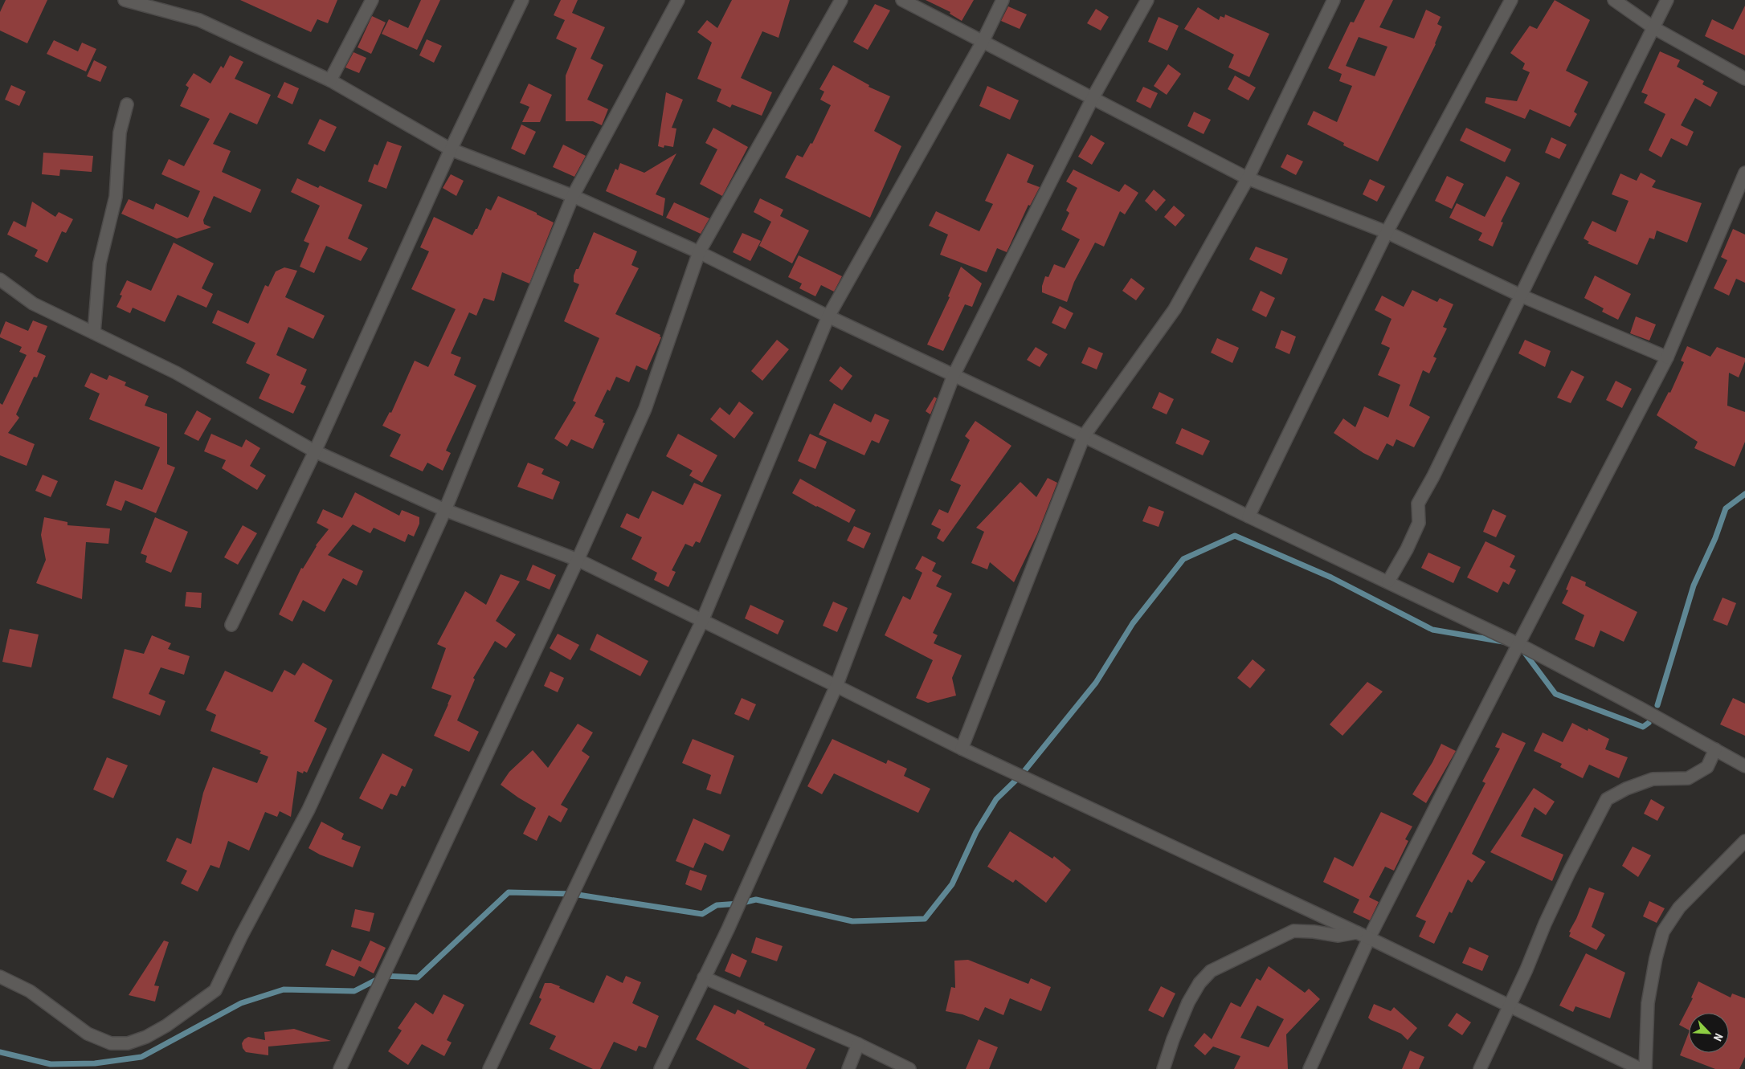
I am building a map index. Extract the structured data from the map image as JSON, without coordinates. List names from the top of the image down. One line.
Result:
{"north":"bottom right"}
